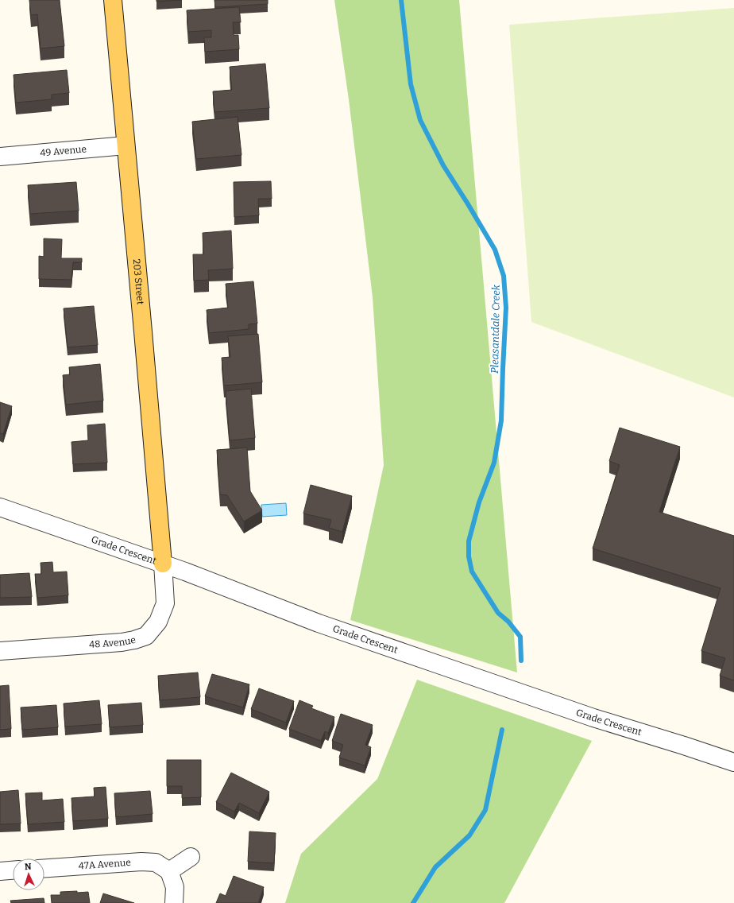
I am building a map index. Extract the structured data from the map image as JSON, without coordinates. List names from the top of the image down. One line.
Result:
{"streets":{"main road":["203 Street"],"street":["49 Avenue","Grade Crescent","48 Avenue","47A Avenue"]},"crossings":[["49 Avenue","203 Street"],["203 Street","Grade Crescent"],["203 Street","48 Avenue"],["Grade Crescent","48 Avenue"]],"water":["Pleasantdale Creek"],"north":"top"}
